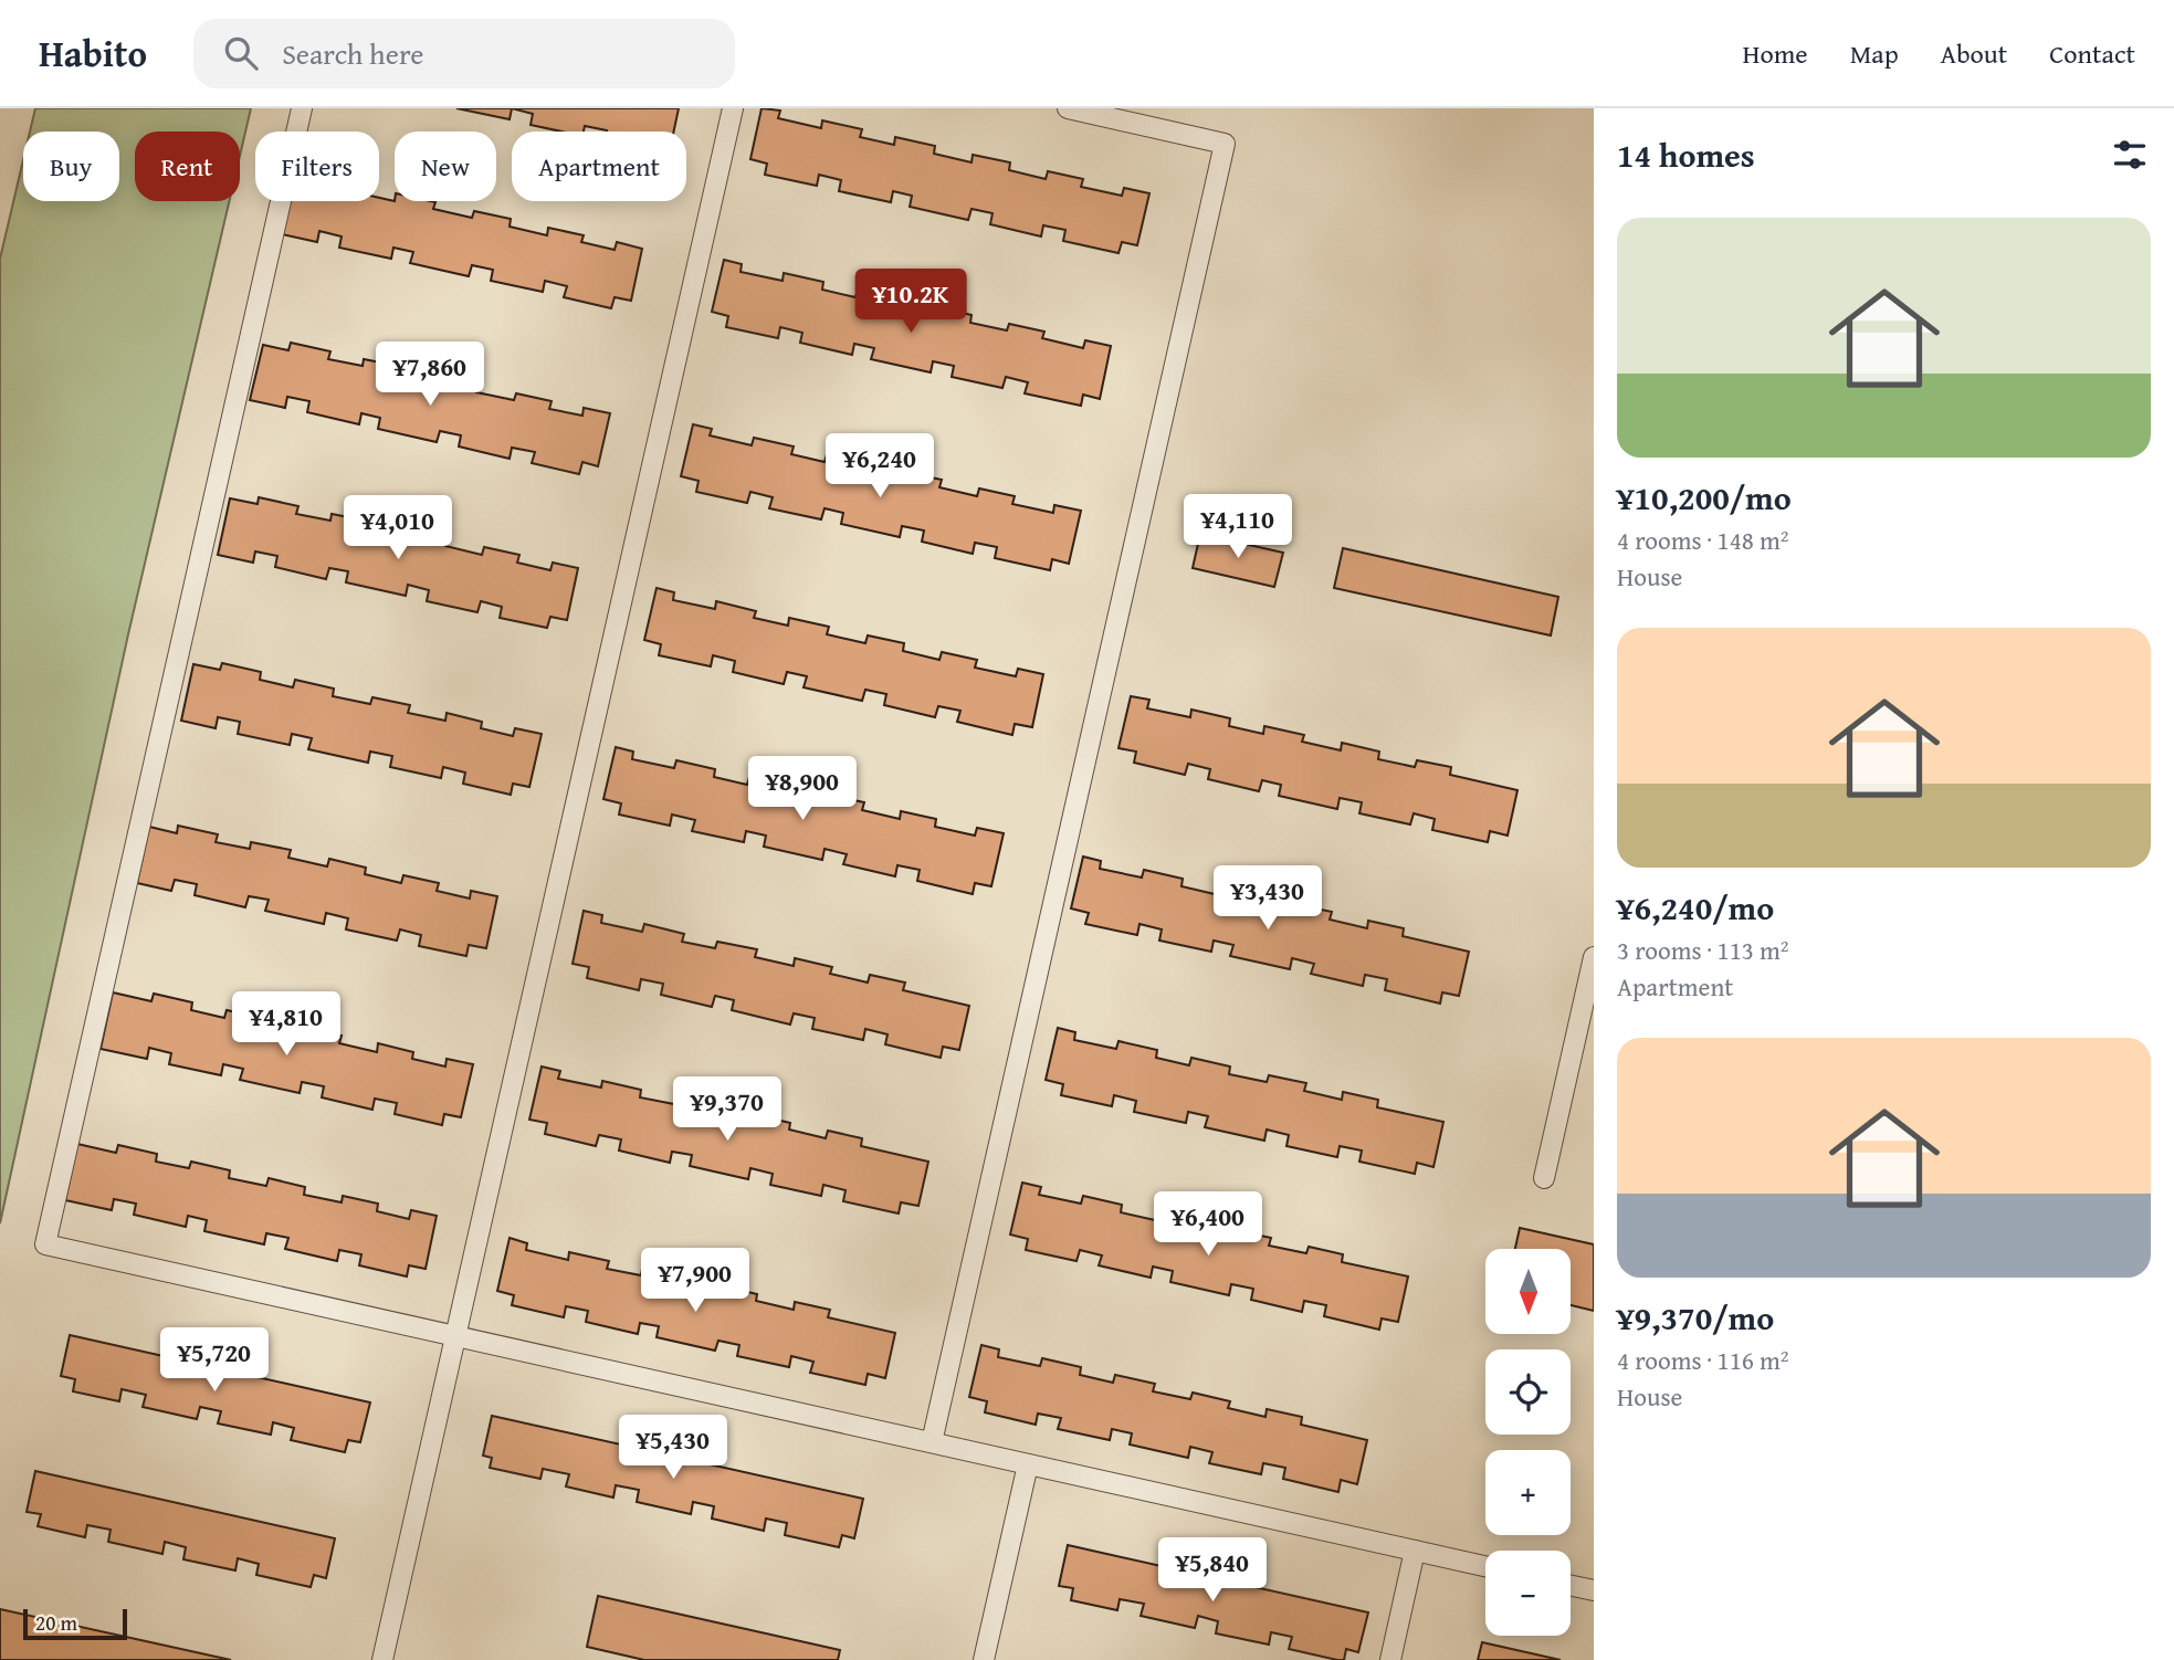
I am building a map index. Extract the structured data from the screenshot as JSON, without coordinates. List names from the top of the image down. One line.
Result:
{"scale_bar":"20 m","north":"bottom","page":{"header":"Habito","search":"Search here","nav":["Home","Map","About","Contact"],"heading":"14 homes","chip":["Buy","Rent","Filters","New","Apartment"],"list":[{"name":"¥10,200/mo","note":"4 rooms · 148 m² · House"},{"name":"¥6,240/mo","note":"3 rooms · 113 m² · Apartment"},{"name":"¥9,370/mo","note":"4 rooms · 116 m² · House"}],"price":["¥10.2K","¥7,860","¥6,240","¥4,110","¥4,010","¥8,900","¥3,430","¥4,810","¥9,370","¥6,400","¥7,900","¥5,720","¥5,430","¥5,840"],"map_buttons":["+","−"],"scale":"20 m"}}
